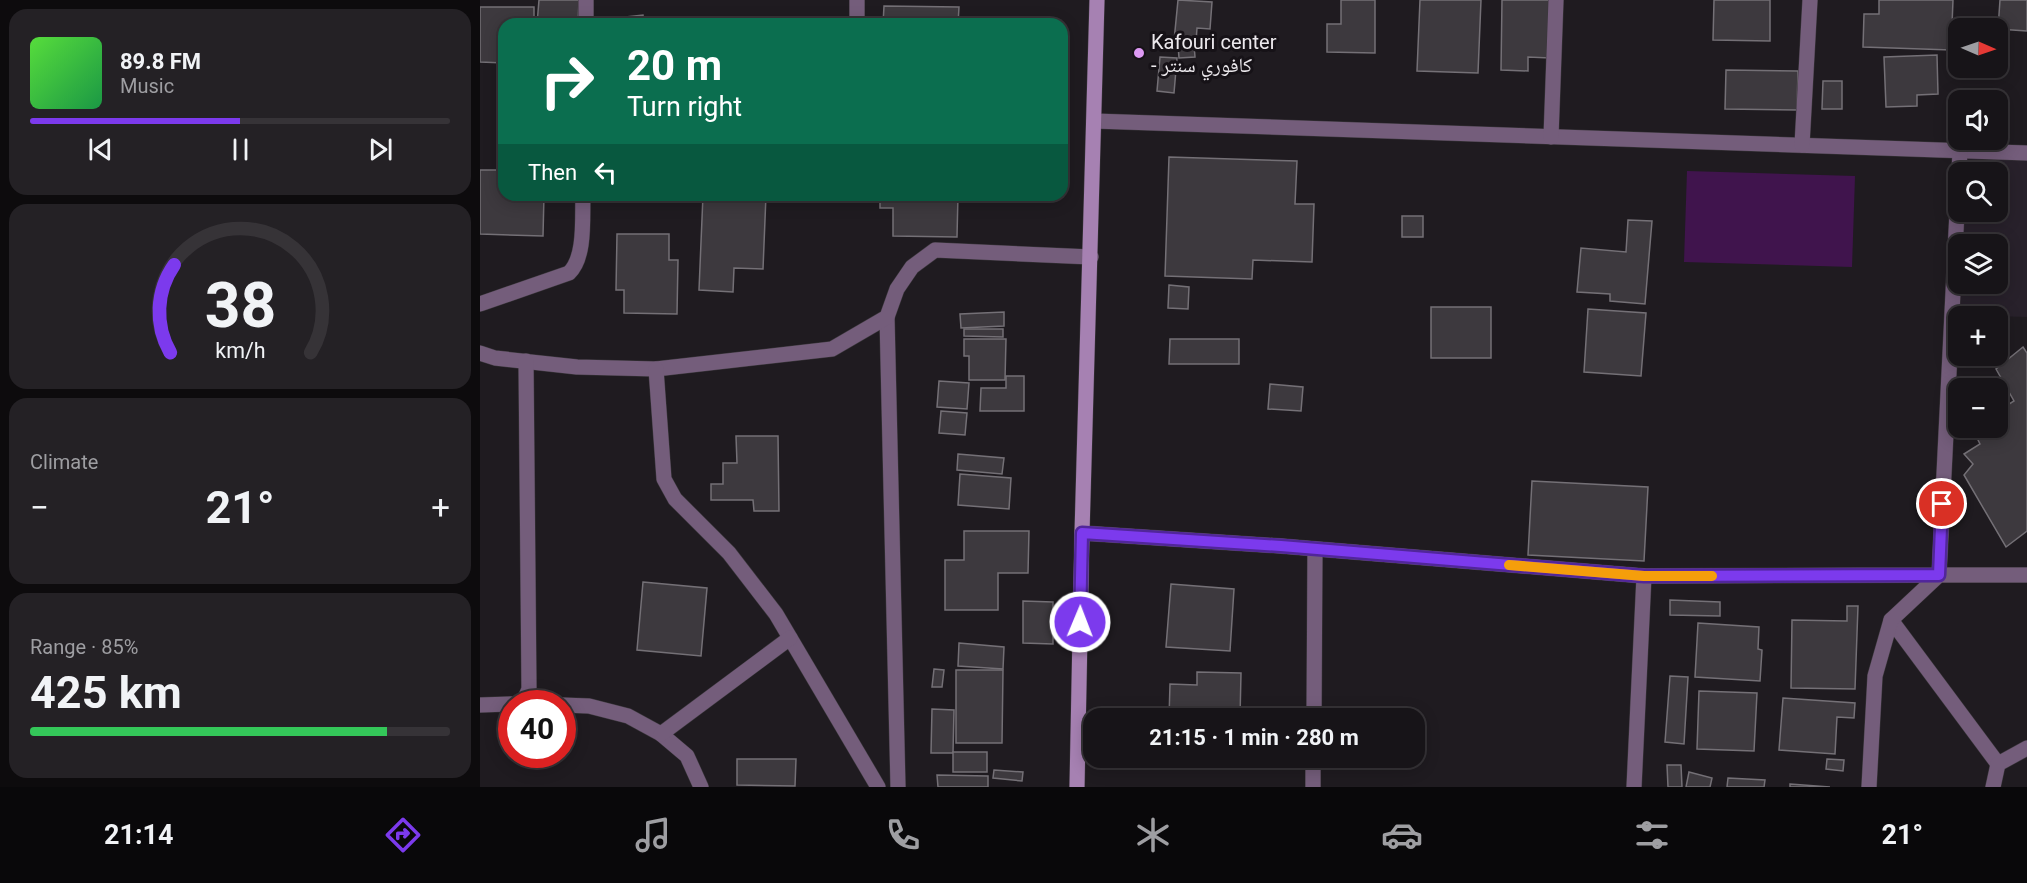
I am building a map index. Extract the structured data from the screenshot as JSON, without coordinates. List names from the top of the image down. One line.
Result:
{"places":["Kafouri center - كافوري سنتر"],"north":"right","page":{"map_buttons":["+","−"],"turn":["20 m","Turn right"],"song":["89.8 FM","Music"],"then":"Then","tile":["Climate",["Range · 85%","425 km"]],"heat":["−","21°","+"],"limit":"40","trip":"21:15 · 1 min · 280 m","tabs":["21:14","21°"],"gauge":["38","km/h"]}}
